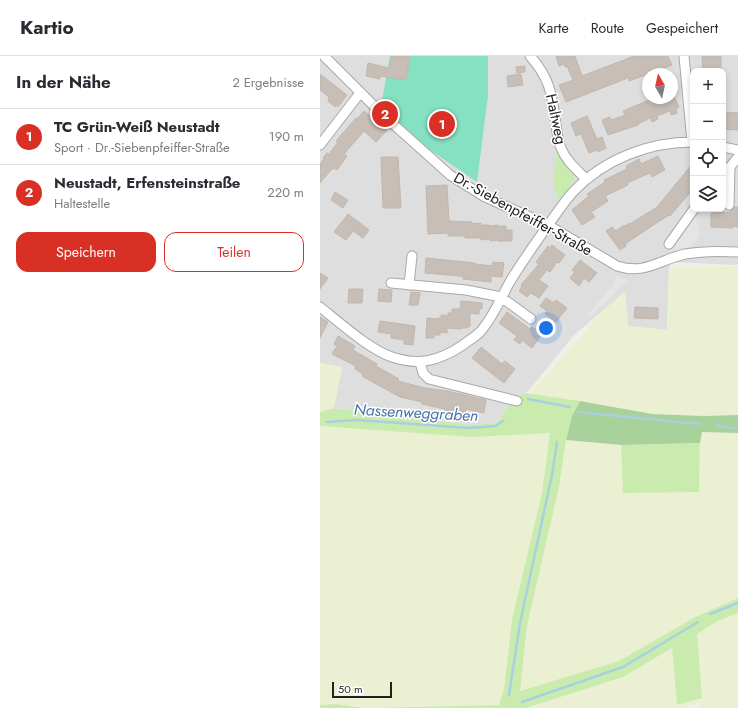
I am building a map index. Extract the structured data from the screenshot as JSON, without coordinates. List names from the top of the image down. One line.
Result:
{"streets":{"street":["Haltweg","Dr.-Siebenpfeiffer-Straße"]},"water":["Nassenweggraben"],"scale_bar":"50 m","north":"top","page":{"header":"Kartio","nav":["Karte","Route","Gespeichert"],"heading":["In der Nähe","2 Ergebnisse"],"map_buttons":["+","−"],"pins":["2","1"],"list":[{"mark":"1","name":"TC Grün-Weiß Neustadt","note":"Sport · Dr.-Siebenpfeiffer-Straße","value":"190 m"},{"mark":"2","name":"Neustadt, Erfensteinstraße","note":"Haltestelle","value":"220 m"}],"buttons":["Speichern","Teilen"],"scale":"50 m"}}
